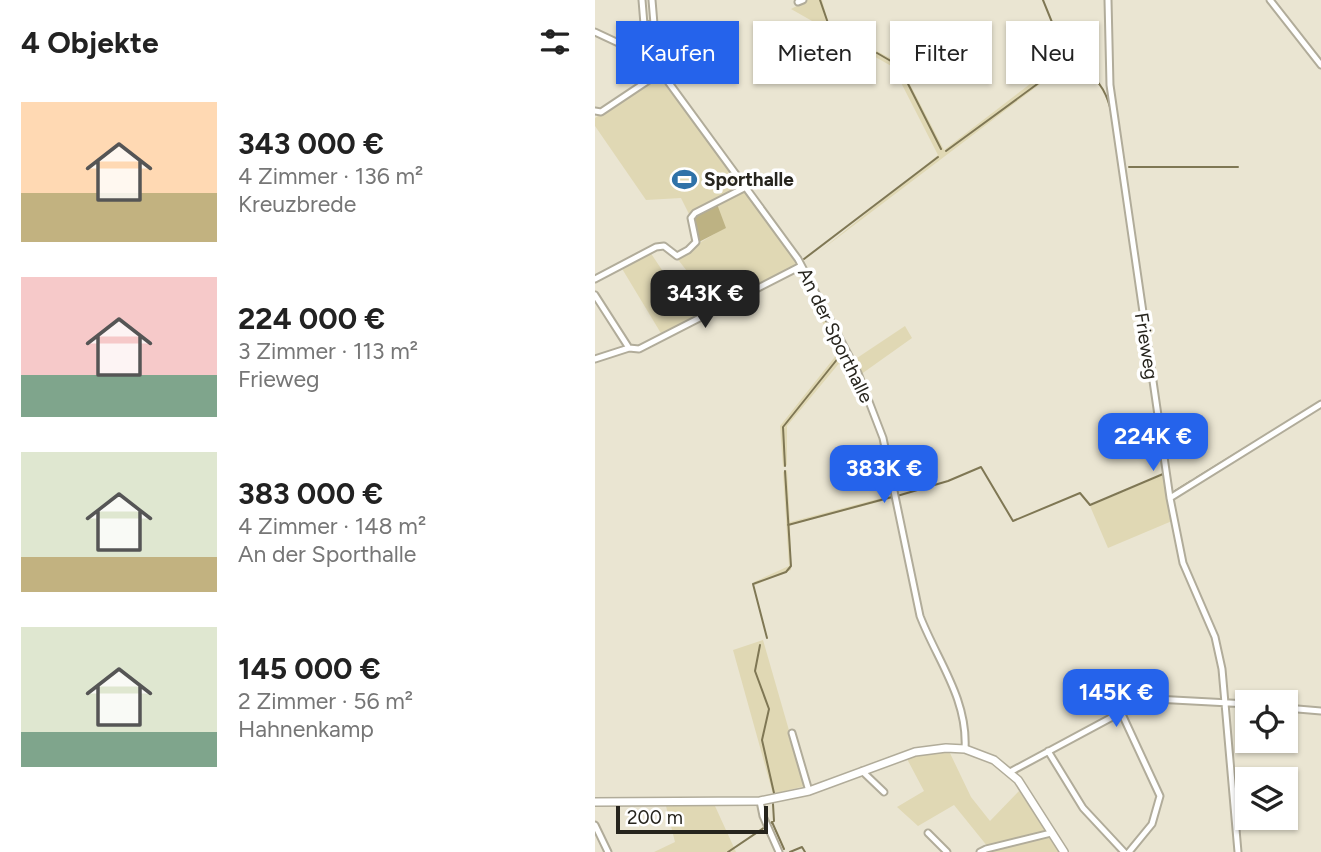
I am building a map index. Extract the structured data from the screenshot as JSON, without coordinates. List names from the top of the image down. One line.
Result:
{"streets":{"street":["An der Sporthalle","Frieweg"]},"places":{"sports":["Sporthalle"]},"scale_bar":"200 m","page":{"heading":"4 Objekte","chip":["Kaufen","Mieten","Filter","Neu"],"list":[{"name":"343 000 €","note":"4 Zimmer · 136 m² · Kreuzbrede"},{"name":"224 000 €","note":"3 Zimmer · 113 m² · Frieweg"},{"name":"383 000 €","note":"4 Zimmer · 148 m² · An der Sporthalle"},{"name":"145 000 €","note":"2 Zimmer · 56 m² · Hahnenkamp"}],"price":["343K €","224K €","383K €","145K €"],"scale":"200 m"}}
